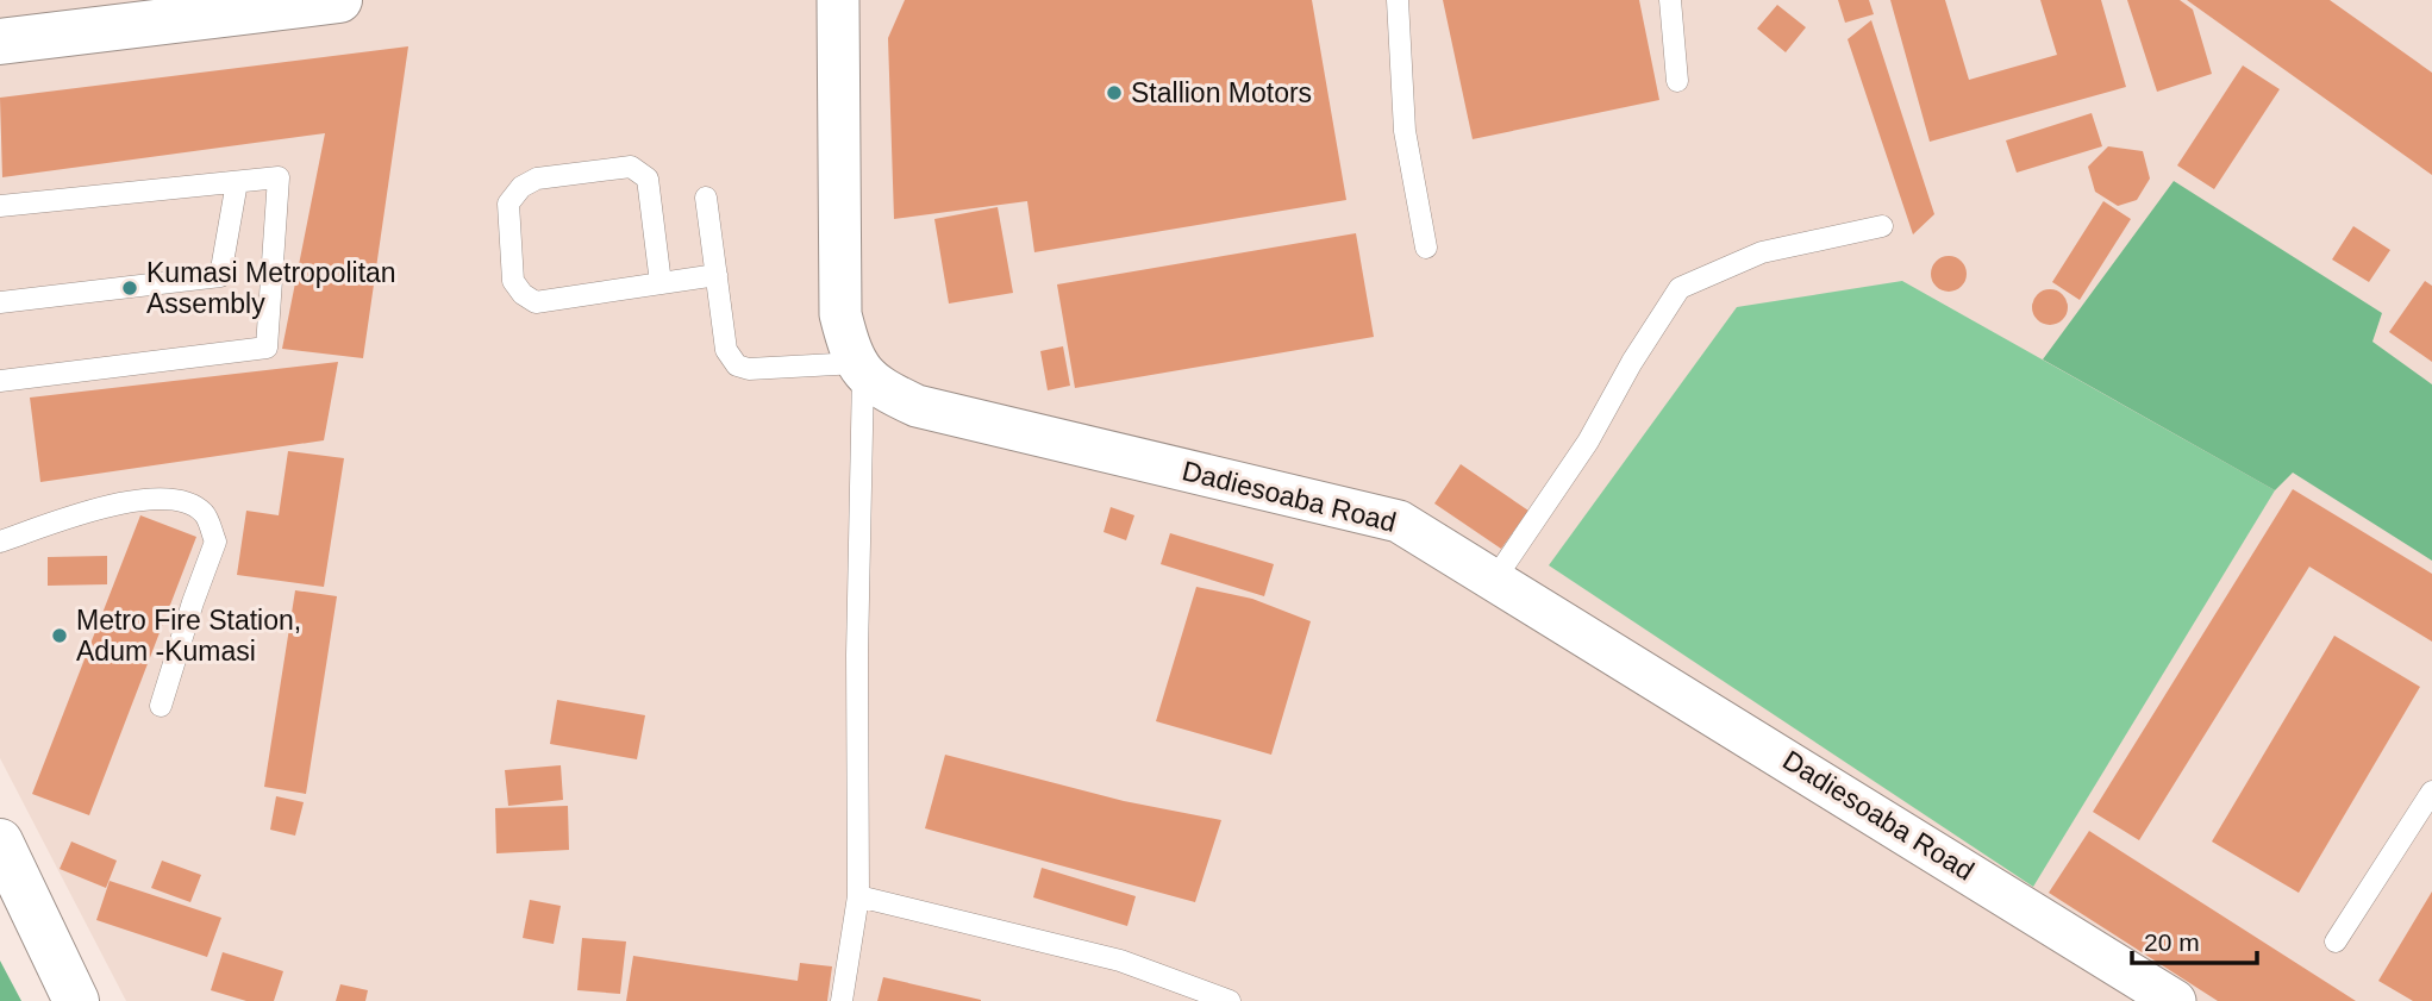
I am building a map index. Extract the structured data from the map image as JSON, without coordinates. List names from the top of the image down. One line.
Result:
{"streets":{"street":["Dadiesoaba Road"]},"places":["Stallion Motors","Kumasi Metropolitan Assembly","Metro Fire Station, Adum -Kumasi"],"scale_bar":"20 m"}
